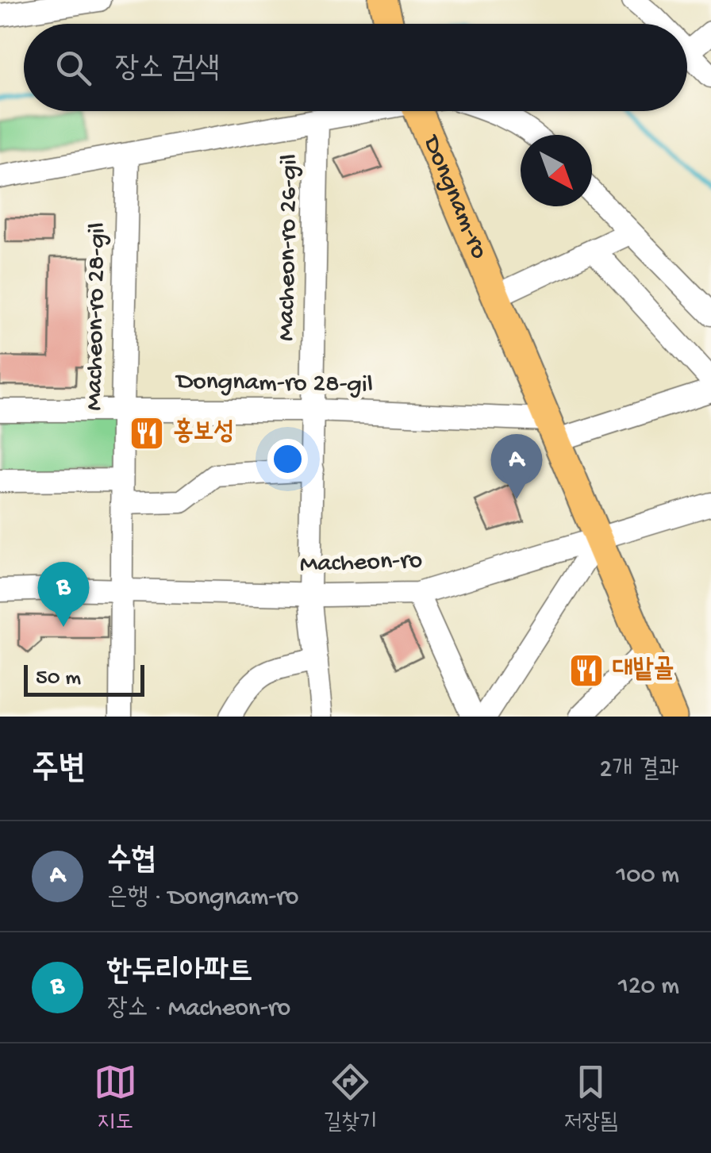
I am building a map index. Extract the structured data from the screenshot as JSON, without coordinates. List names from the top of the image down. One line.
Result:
{"streets":{"main road":["Dongnam-ro"],"street":["Macheon-ro 26-gil","Macheon-ro 28-gil","Dongnam-ro 28-gil","Macheon-ro"]},"crossings":[["Dongnam-ro","Dongnam-ro 28-gil"],["Dongnam-ro","Macheon-ro"],["Macheon-ro 26-gil","Dongnam-ro 28-gil"],["Macheon-ro 26-gil","Macheon-ro"],["Macheon-ro 28-gil","Dongnam-ro 28-gil"],["Macheon-ro 28-gil","Macheon-ro"]],"places":{"restaurant":["홍보성","대밭골"]},"scale_bar":"50 m","north":"bottom right","page":{"search":"장소 검색","pins":["A","B"],"scale":"50 m","heading":["주변","2개 결과"],"list":[{"mark":"A","name":"수협","note":"은행 · Dongnam-ro","value":"100 m"},{"mark":"B","name":"한두리아파트","note":"장소 · Macheon-ro","value":"120 m"}],"nav":["지도","길찾기","저장됨"]}}
